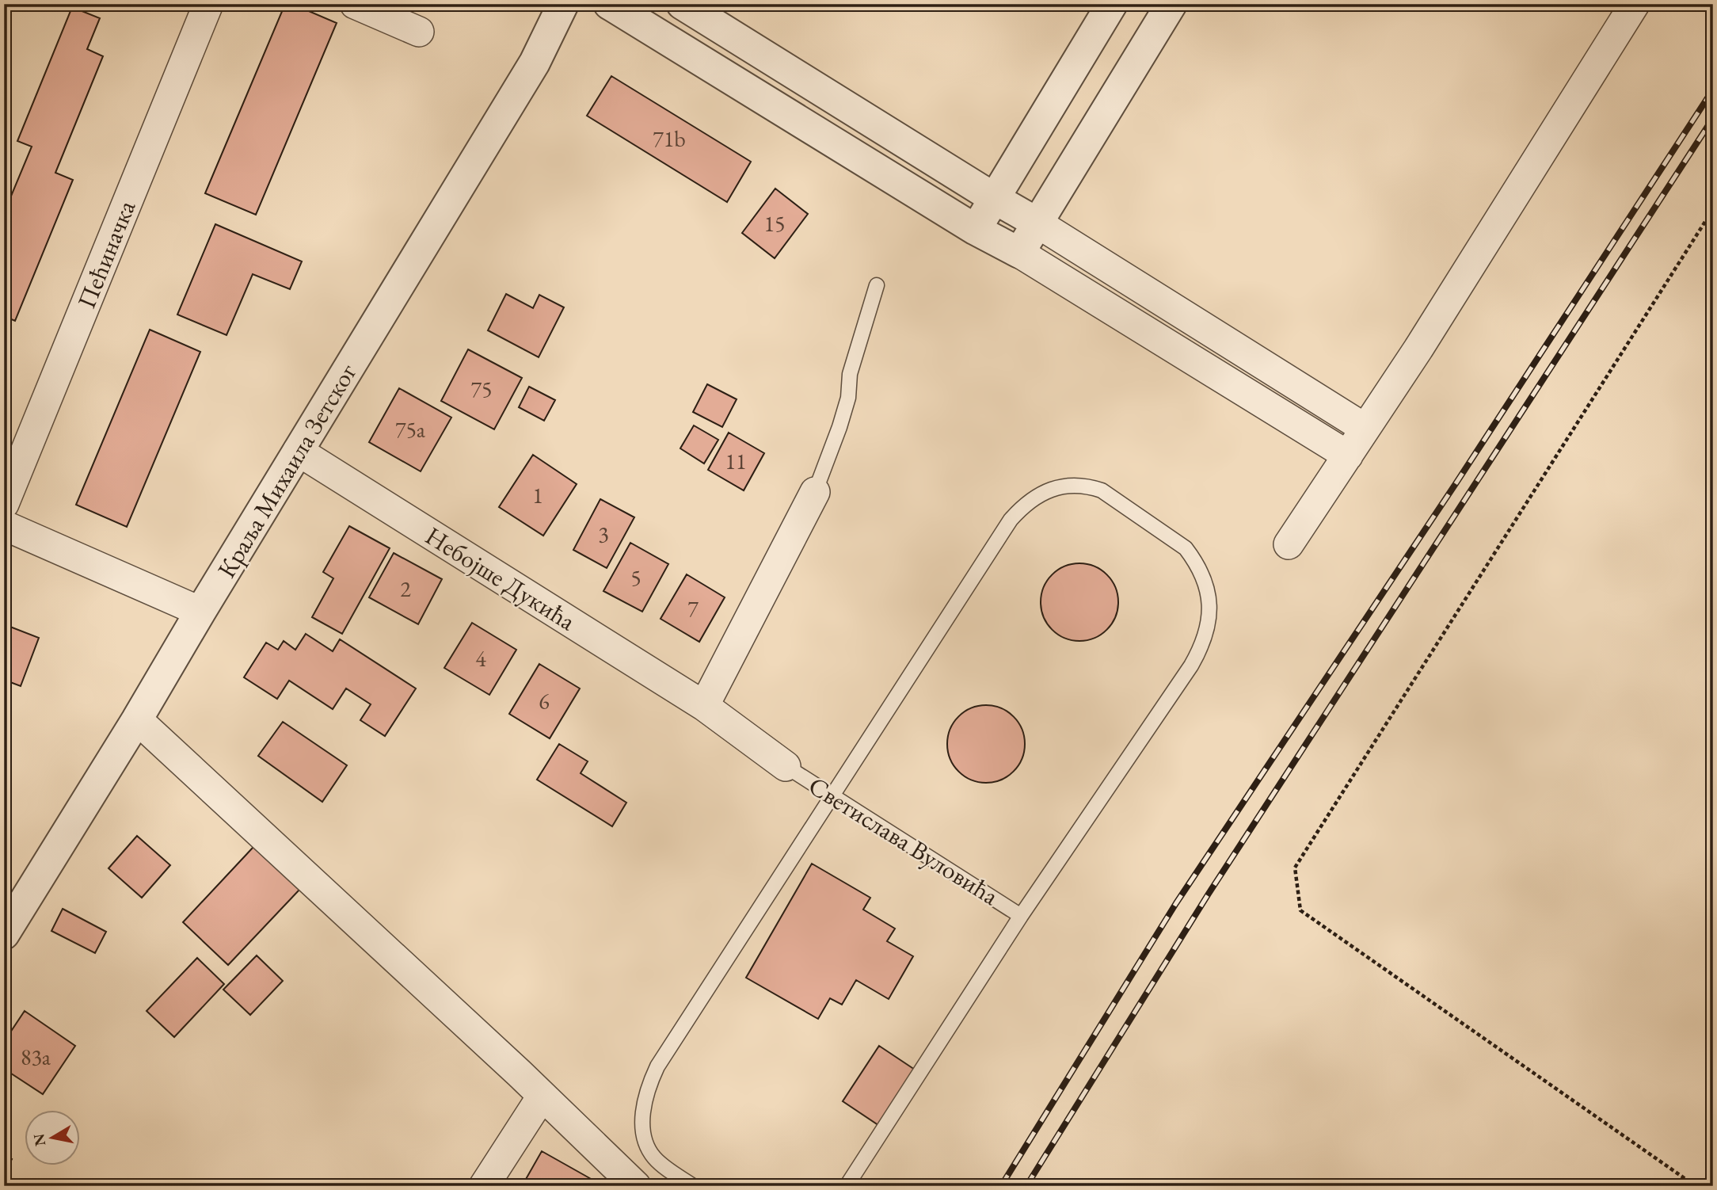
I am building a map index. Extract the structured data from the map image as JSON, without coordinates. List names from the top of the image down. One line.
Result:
{"streets":{"street":["Пећиначка","Краља Михаила Зетског","Небојше Дукића"],"lane":["Светислава Вуловића"]},"crossings":[["Краља Михаила Зетског","Небојше Дукића"],["Небојше Дукића","Светислава Вуловића"]],"house_numbers":["71b","15","75","75a","11","1","3","5","2","7","4","6","83a"],"north":"left"}
